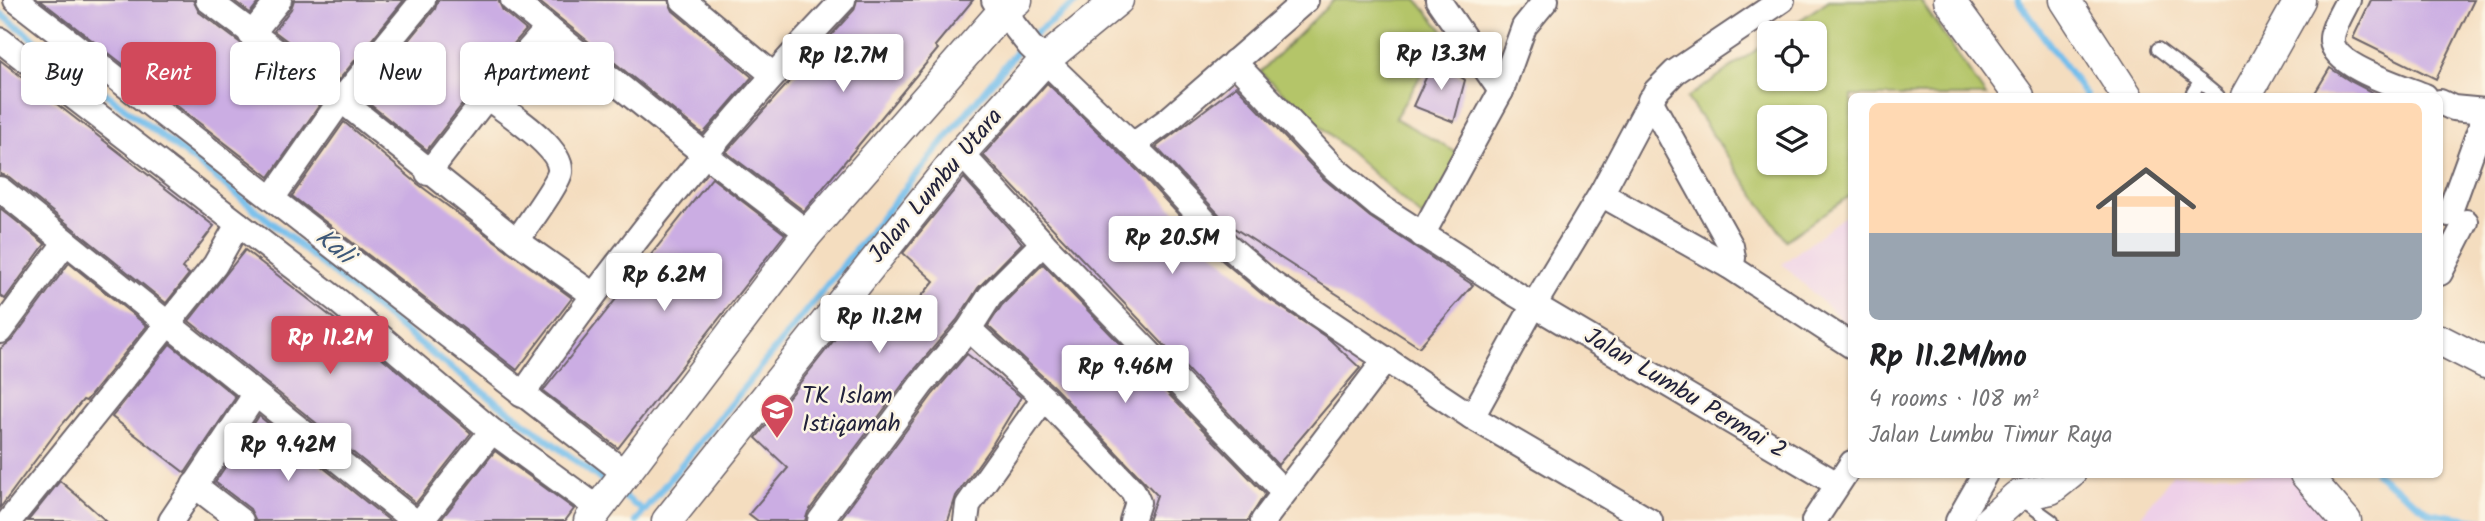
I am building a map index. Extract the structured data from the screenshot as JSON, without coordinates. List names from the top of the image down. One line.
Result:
{"streets":{"street":["Jalan Lumbu Utara","Jalan Lumbu Permai 2"]},"water":["Kali"],"places":{"school or university":["TK Islam Istiqamah"]},"page":{"price":["Rp 13.3M","Rp 12.7M","Rp 20.5M","Rp 6.2M","Rp 11.2M","Rp 11.2M","Rp 9.46M","Rp 9.42M"],"chip":["Buy","Rent","Filters","New","Apartment"],"list":[{"name":"Rp 11.2M/mo","note":"4 rooms · 108 m² · Jalan Lumbu Timur Raya"}]}}
